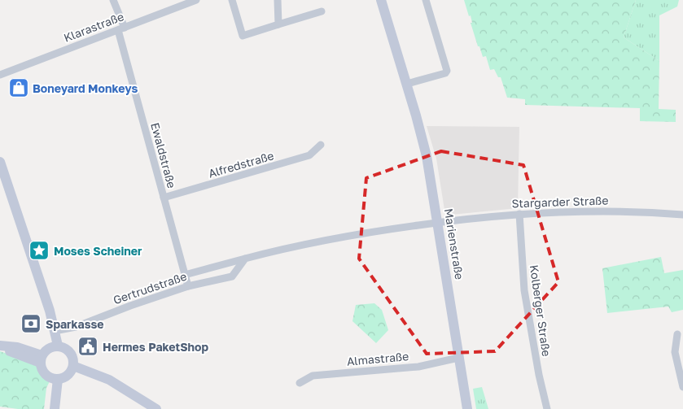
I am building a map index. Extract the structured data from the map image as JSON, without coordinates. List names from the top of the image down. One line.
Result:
{"streets":{"street":["Klarastraße","Ewaldstraße","Alfredstraße","Stargarder Straße","Marienstraße","Gertrudstraße","Kolberger Straße","Almastraße"]},"crossings":[["Klarastraße","Ewaldstraße"],["Ewaldstraße","Alfredstraße"],["Ewaldstraße","Gertrudstraße"],["Stargarder Straße","Marienstraße"],["Stargarder Straße","Gertrudstraße"],["Stargarder Straße","Kolberger Straße"],["Marienstraße","Gertrudstraße"],["Marienstraße","Almastraße"]],"places":{"shop":["Boneyard Monkeys"],"place":["Moses Scheiner"],"bank":["Sparkasse"],"public building":["Hermes PaketShop"]}}
